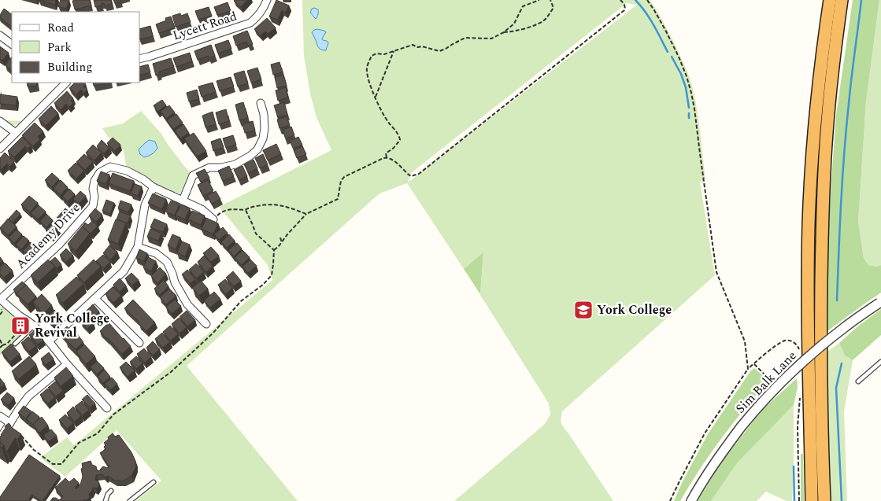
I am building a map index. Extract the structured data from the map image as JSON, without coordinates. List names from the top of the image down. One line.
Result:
{"streets":{"street":["Lycett Road","Academy Drive","Sim Balk Lane"]},"places":{"school or university":["York College"],"building":["York College Revival"]},"legend":["Road","Park","Building"]}
